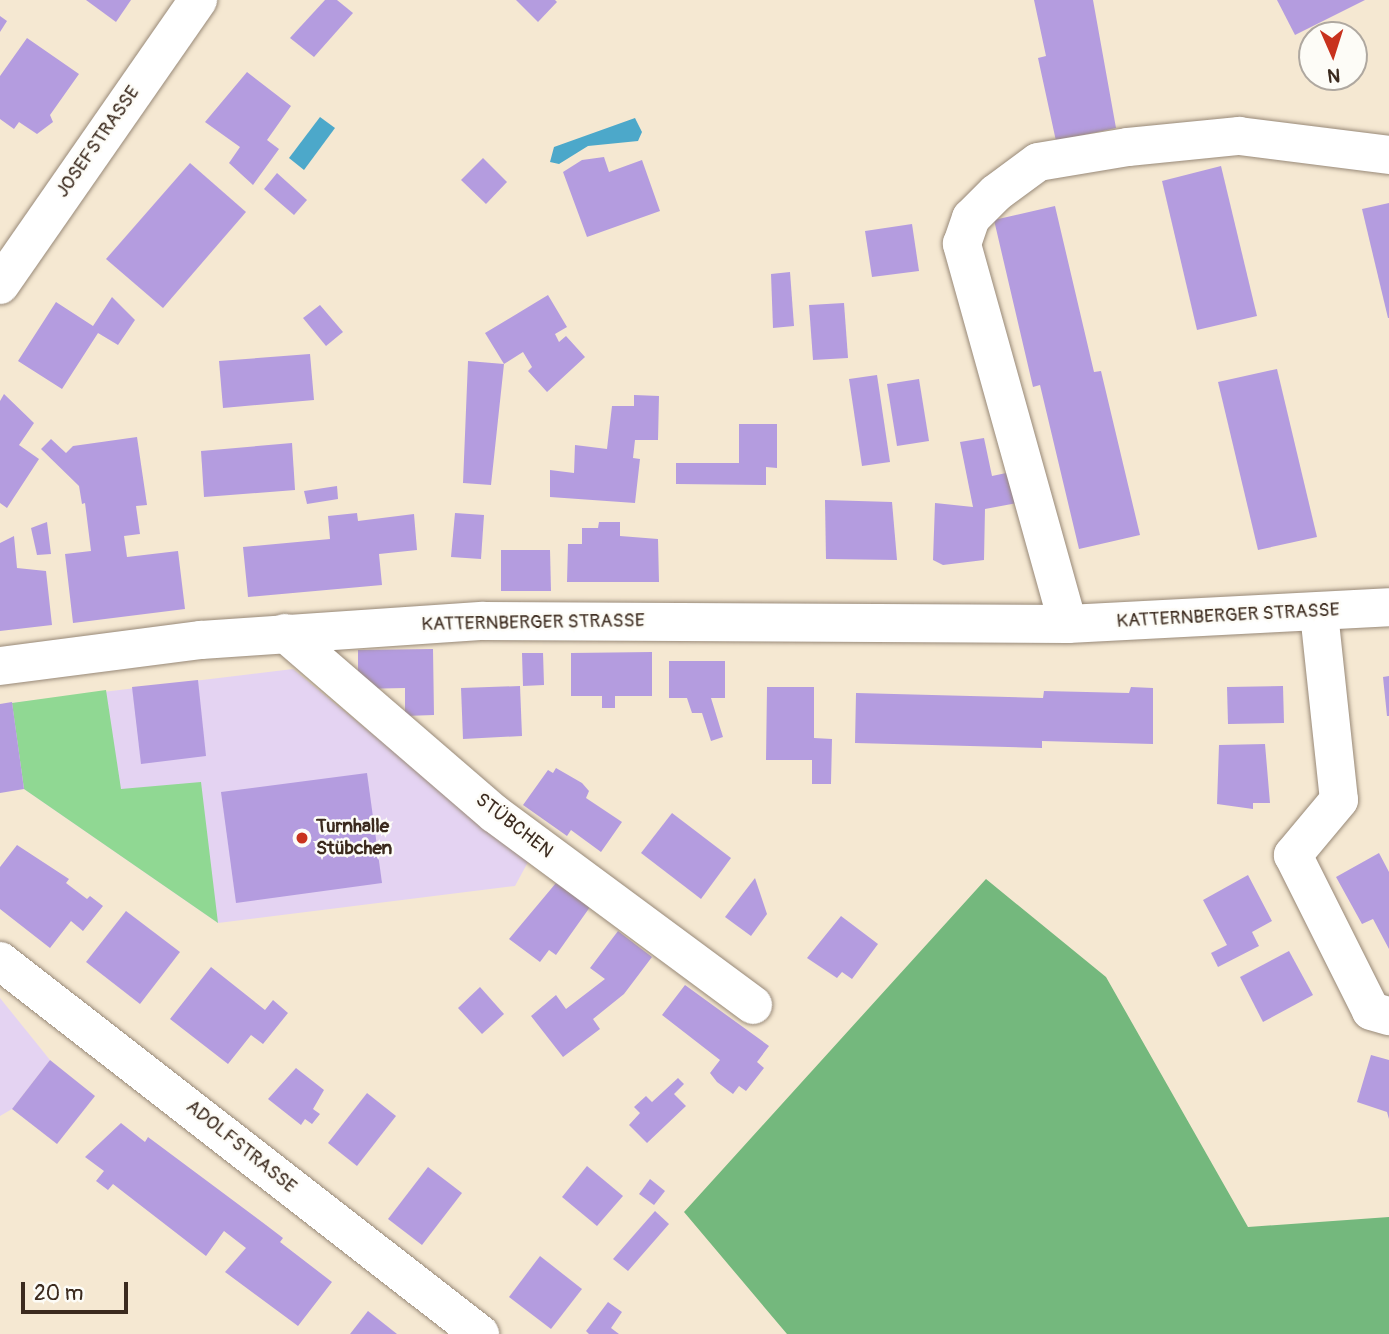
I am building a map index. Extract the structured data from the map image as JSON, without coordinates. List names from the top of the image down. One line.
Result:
{"streets":{"street":["JOSEFSTRASSE","KATTERNBERGER STRASSE","STÜBCHEN","ADOLFSTRASSE"]},"crossings":[["KATTERNBERGER STRASSE","STÜBCHEN"]],"places":["Turnhalle Stübchen"],"scale_bar":"20 m","north":"bottom"}
